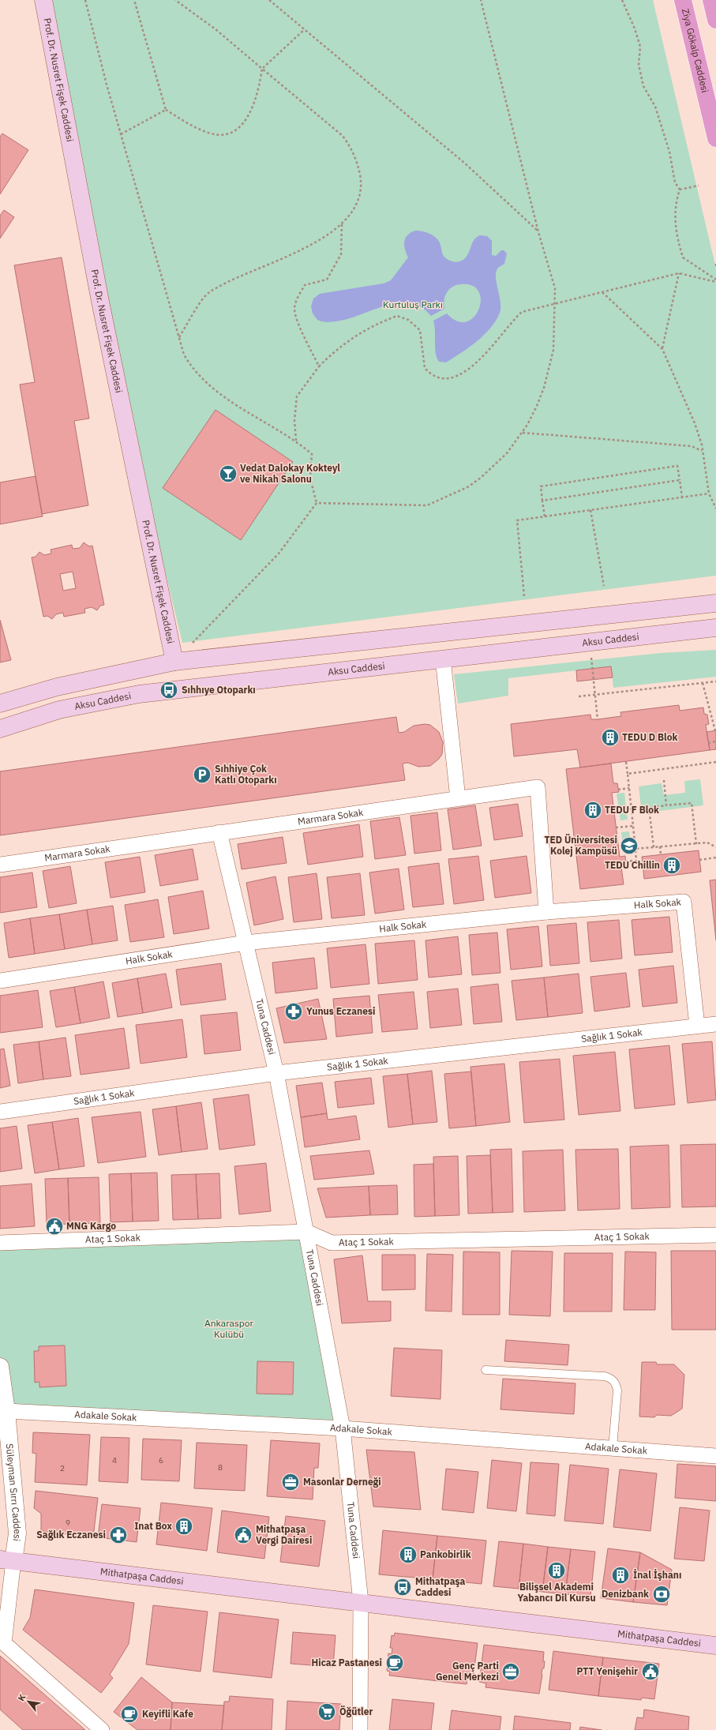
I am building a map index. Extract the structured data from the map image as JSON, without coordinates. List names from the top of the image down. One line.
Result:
{"streets":{"main road":["Ziya Gökalp Caddesi","Prof. Dr. Nusret Fişek Caddesi","Aksu Caddesi","Mithatpaşa Caddesi"],"street":["Marmara Sokak","Halk Sokak","Tuna Caddesi","Sağlık 1 Sokak","Ataç 1 Sokak","Adakale Sokak","Süleyman Sırrı Caddesi"]},"crossings":[["Marmara Sokak","Halk Sokak"],["Marmara Sokak","Tuna Caddesi"],["Halk Sokak","Tuna Caddesi"],["Halk Sokak","Sağlık 1 Sokak"],["Tuna Caddesi","Sağlık 1 Sokak"],["Tuna Caddesi","Ataç 1 Sokak"],["Tuna Caddesi","Adakale Sokak"],["Tuna Caddesi","Mithatpaşa Caddesi"],["Adakale Sokak","Süleyman Sırrı Caddesi"],["Süleyman Sırrı Caddesi","Mithatpaşa Caddesi"]],"parks":["Kurtuluş Parkı","Ankaraspor Kulübü"],"places":{"bar":["Vedat Dalokay Kokteyl ve Nikah Salonu"],"bus stop":["Sıhhıye Otoparkı","Mithatpaşa Caddesi"],"building":["TEDU D Blok","TEDU F Blok","TEDU Chillin","Inat Box","Pankobirlik","Bilişsel Akademi Yabancı Dil Kursu","İnal İşhanı"],"parking":["Sıhhiye Çok Katlı Otoparkı"],"school or university":["TED Üniversitesi Kolej Kampüsü"],"pharmacy":["Yunus Eczanesi","Sağlık Eczanesi"],"public building":["MNG Kargo","Mithatpaşa Vergi Dairesi","PTT Yenişehir"],"office":["Masonlar Derneği","Genç Parti Genel Merkezi"],"bank":["Denizbank"],"cafe":["Hicaz Pastanesi","Keyifli Kafe"],"supermarket":["Öğütler"]},"house_numbers":["4","6","8","2","9"],"north":"top left"}
